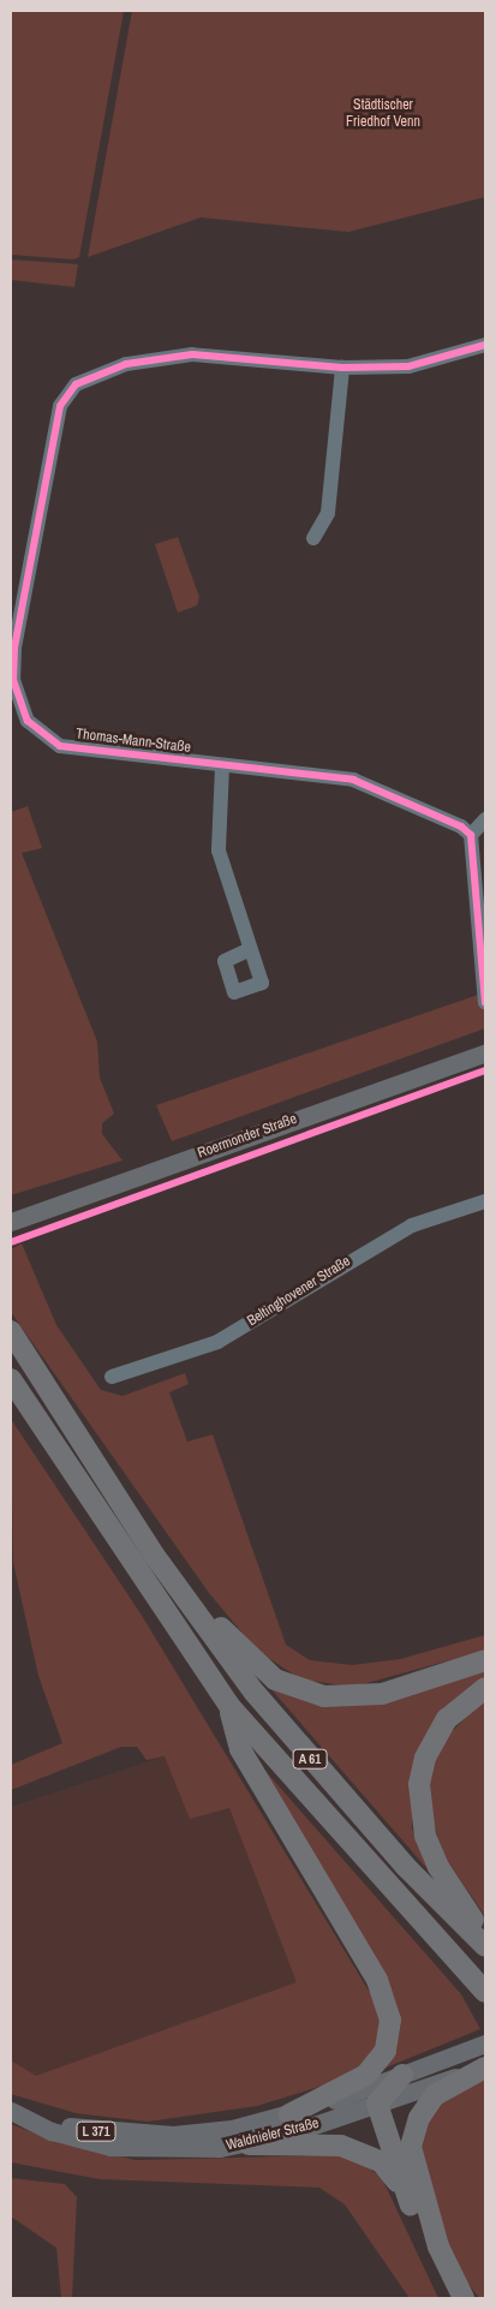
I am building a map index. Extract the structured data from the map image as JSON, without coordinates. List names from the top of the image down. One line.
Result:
{"streets":{"highway":["A 61"],"main road":["Roermonder Straße","L 371","Waldnieler Straße"],"street":["Thomas-Mann-Straße","Beltinghovener Straße"]},"parks":["Städtischer Friedhof Venn"]}
